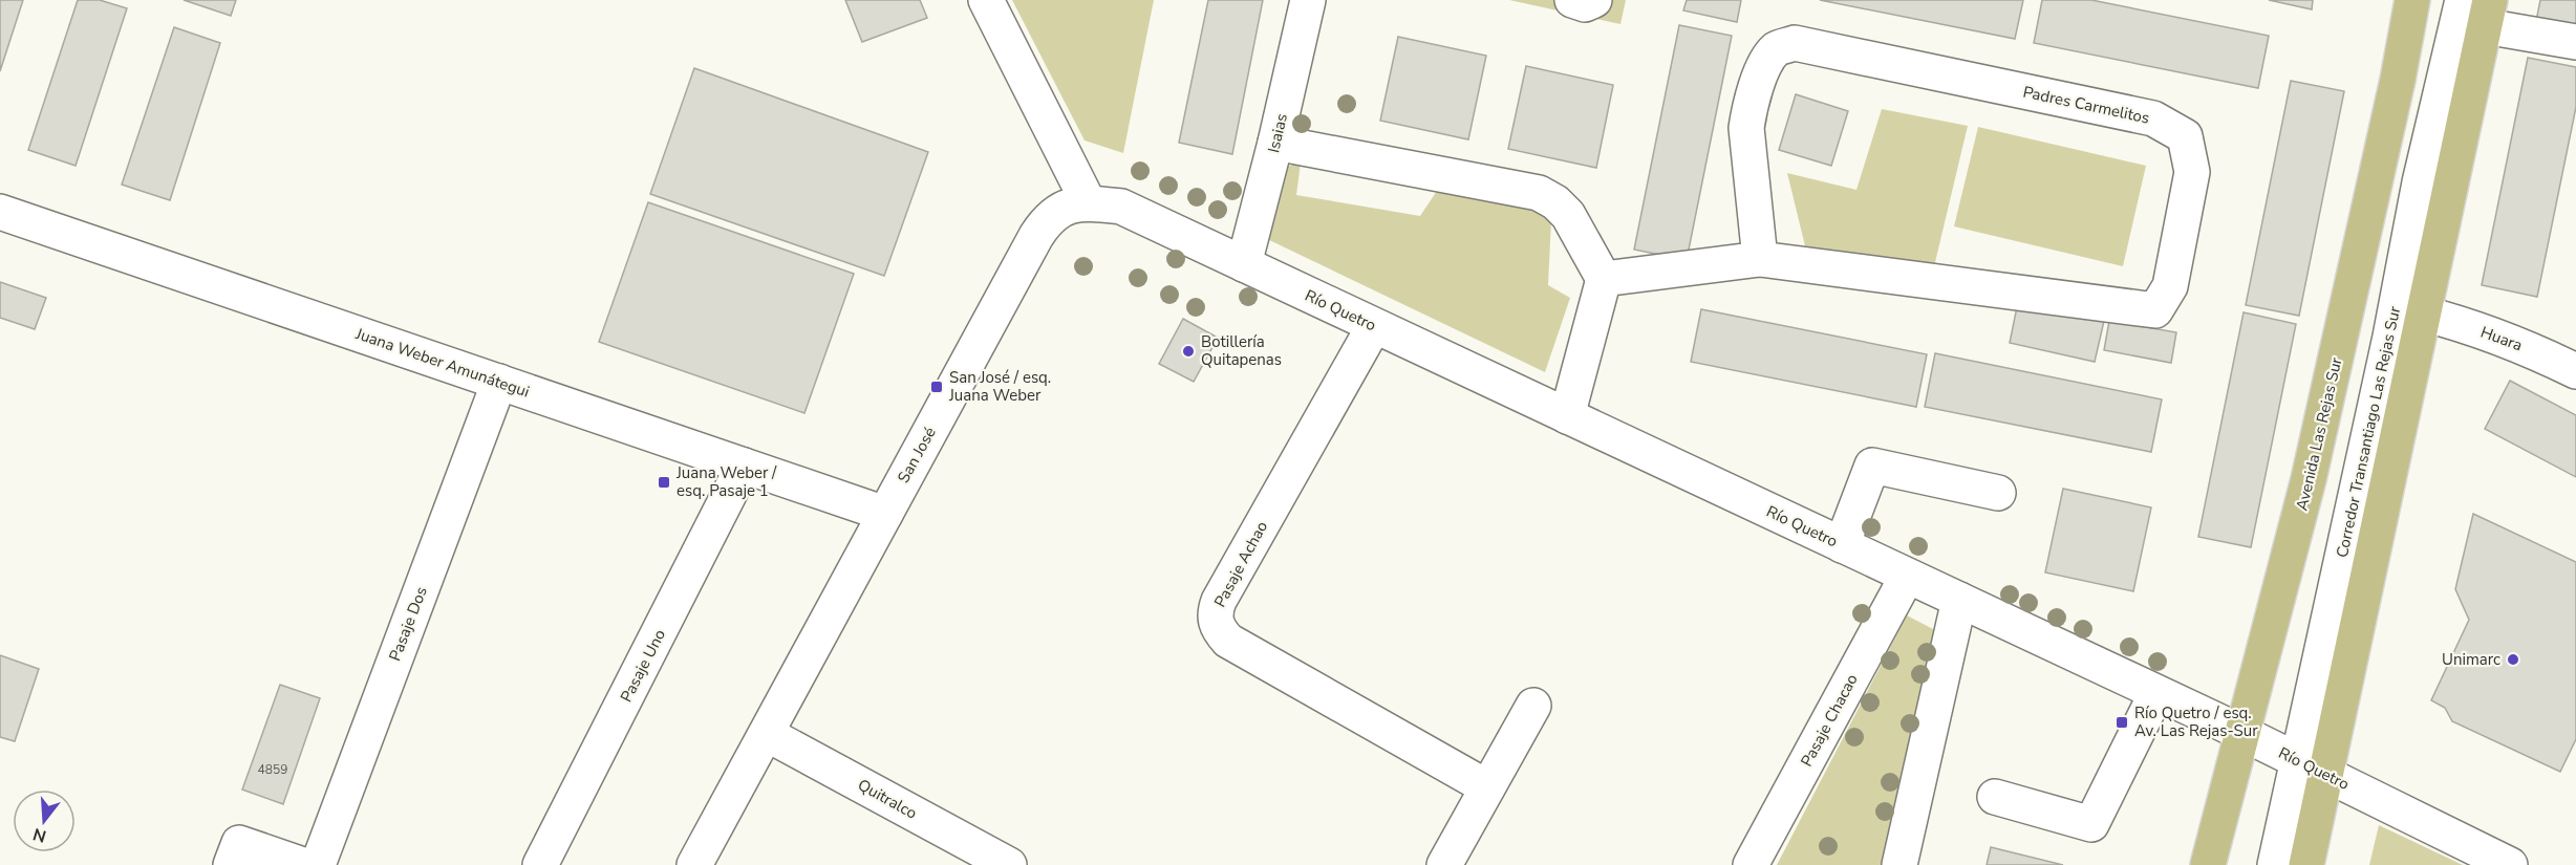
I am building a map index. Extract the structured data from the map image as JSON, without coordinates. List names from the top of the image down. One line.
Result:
{"streets":{"main road":["Avenida Las Rejas Sur"],"street":["Padres Carmelitos","Isaias","Río Quetro","Huara","Juana Weber Amunátegui","Corredor Transantiago Las Rejas Sur","San José","Pasaje Achao","Pasaje Dos","Pasaje Uno","Pasaje Chacao","Quitralco"]},"crossings":[["Isaias","Río Quetro"],["Río Quetro","Corredor Transantiago Las Rejas Sur"],["Río Quetro","Avenida Las Rejas Sur"],["Río Quetro","San José"],["Río Quetro","Pasaje Achao"],["Río Quetro","Pasaje Chacao"],["Juana Weber Amunátegui","San José"],["Juana Weber Amunátegui","Pasaje Dos"],["Juana Weber Amunátegui","Pasaje Uno"],["San José","Quitralco"]],"places":{"other":["Botillería Quitapenas","Unimarc"],"transit":["San José / esq. Juana Weber","Juana Weber / esq. Pasaje 1","Río Quetro / esq. Av. Las Rejas-Sur"]},"house_numbers":["4859"],"north":"bottom"}
